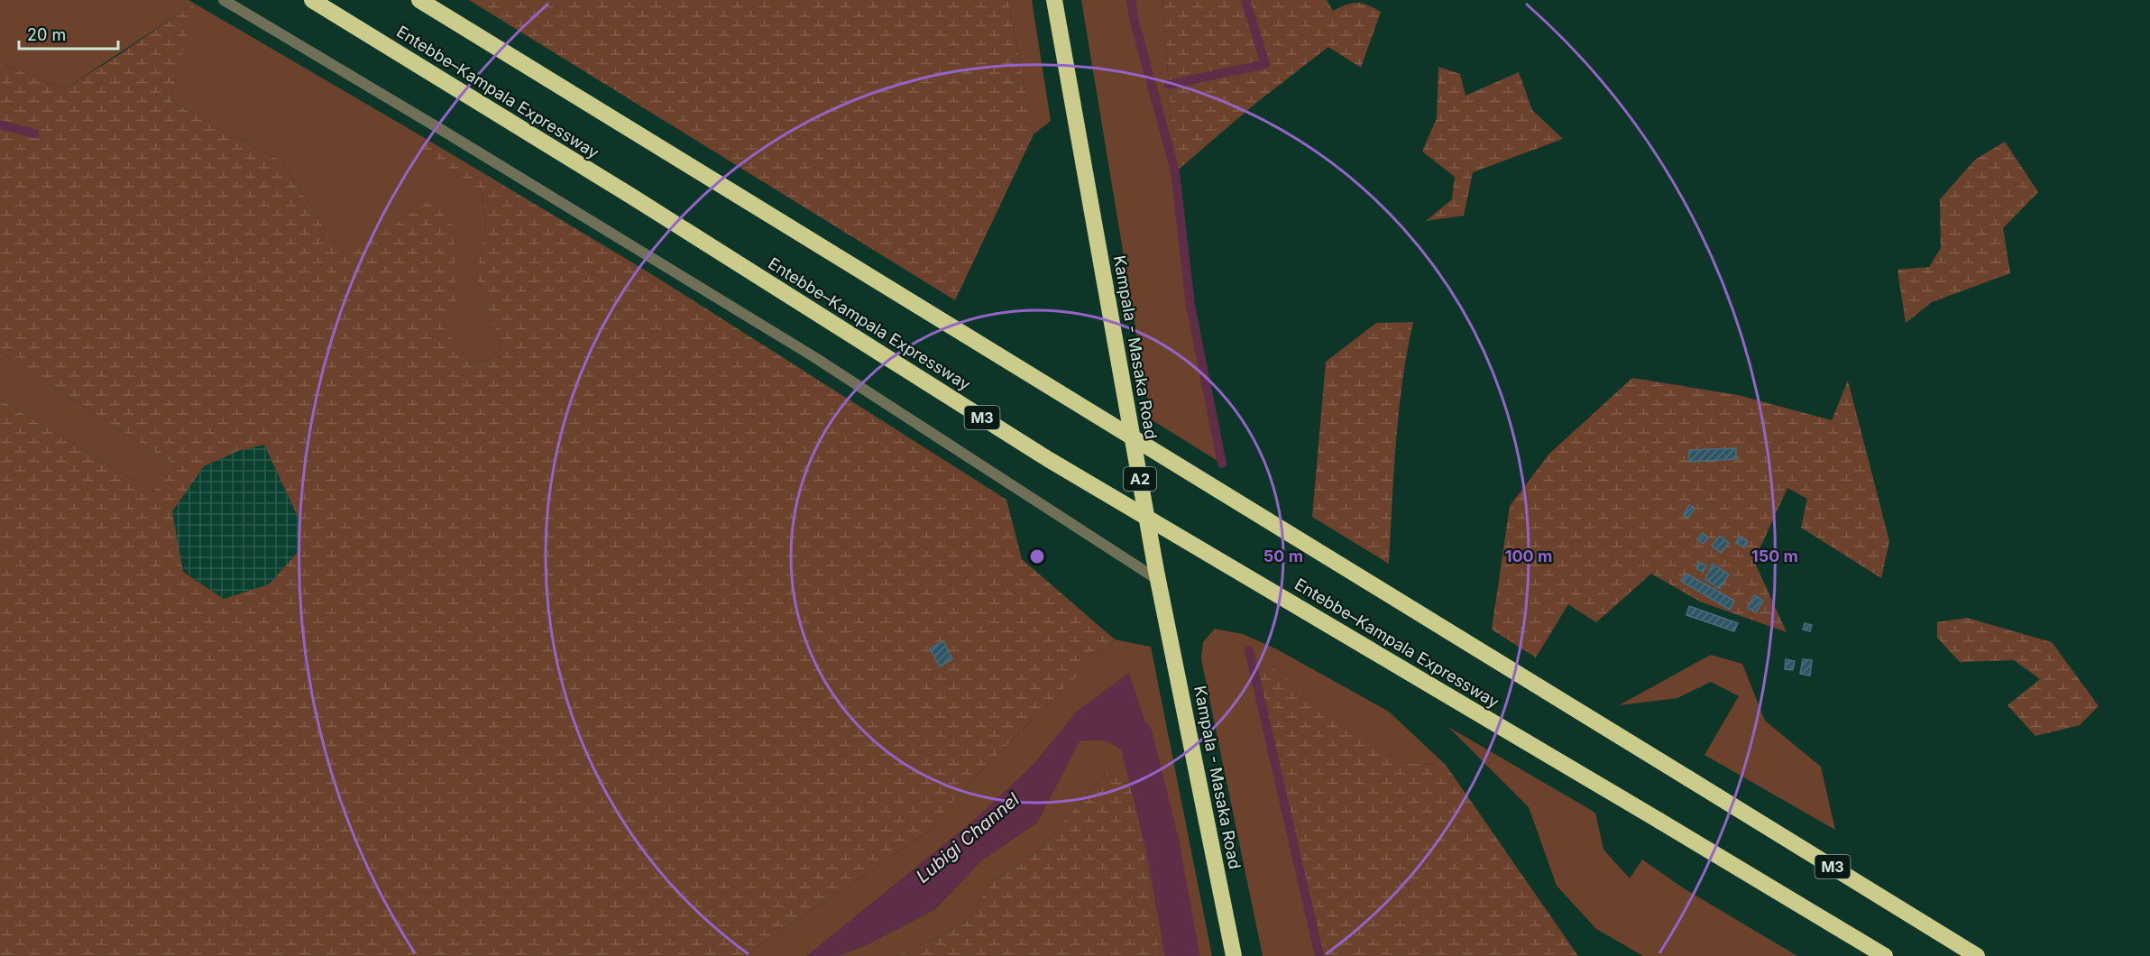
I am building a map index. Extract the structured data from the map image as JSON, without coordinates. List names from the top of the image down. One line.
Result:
{"streets":{"highway":["Entebbe–Kampala Expressway","Kampala - Masaka Road","M3","A2"]},"water":["Lubigi Channel"],"scale_bar":"20 m","rings":["50 m","100 m","150 m"]}
